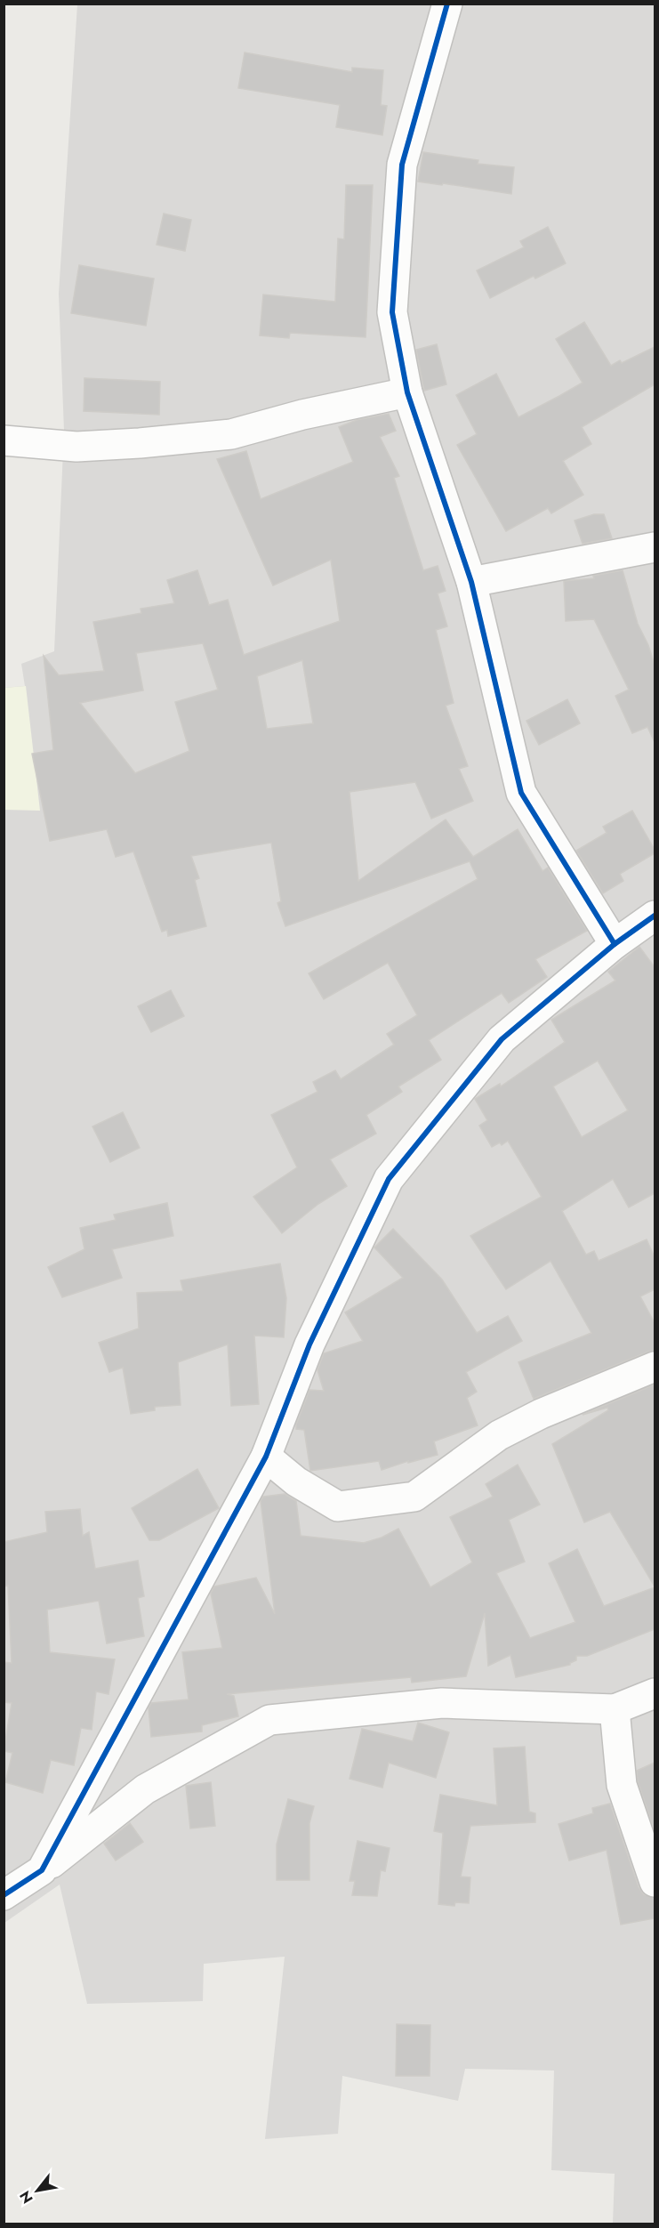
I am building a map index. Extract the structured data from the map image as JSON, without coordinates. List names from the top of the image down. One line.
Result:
{"north":"bottom left"}
